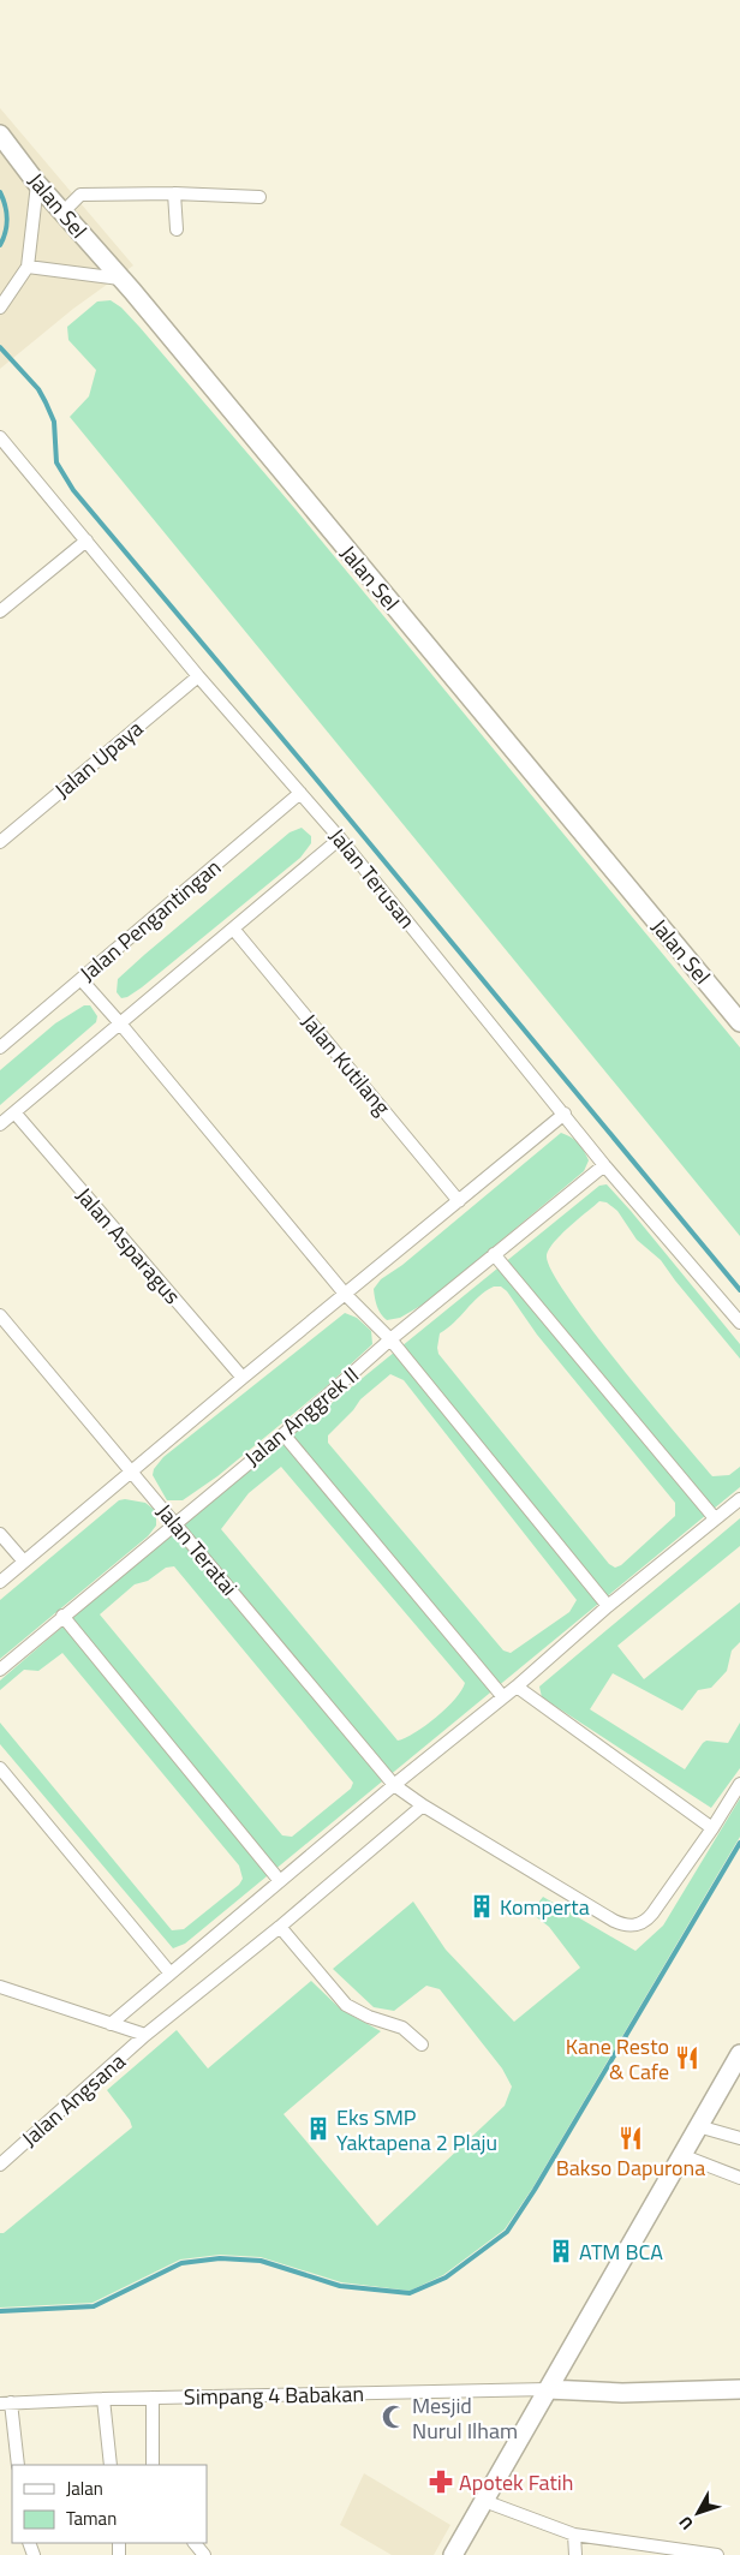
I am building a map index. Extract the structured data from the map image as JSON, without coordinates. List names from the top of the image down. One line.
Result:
{"streets":{"street":["Jalan Sel","Jalan Upaya","Jalan Terusan","Jalan Pengantingan","Jalan Kutilang","Jalan Asparagus","Jalan Anggrek II","Jalan Teratai","Jalan Angsana","Simpang 4 Babakan"]},"crossings":[["Jalan Upaya","Jalan Terusan"],["Jalan Terusan","Jalan Pengantingan"],["Jalan Terusan","Jalan Anggrek II"],["Jalan Anggrek II","Jalan Teratai"],["Jalan Teratai","Jalan Angsana"]],"places":{"building":["Komperta","Eks SMP Yaktapena 2 Plaju","ATM BCA"],"restaurant":["Kane Resto & Cafe","Bakso Dapurona"],"mosque":["Mesjid Nurul Ilham"],"pharmacy":["Apotek Fatih"]},"legend":["Jalan","Taman"],"north":"bottom left"}
